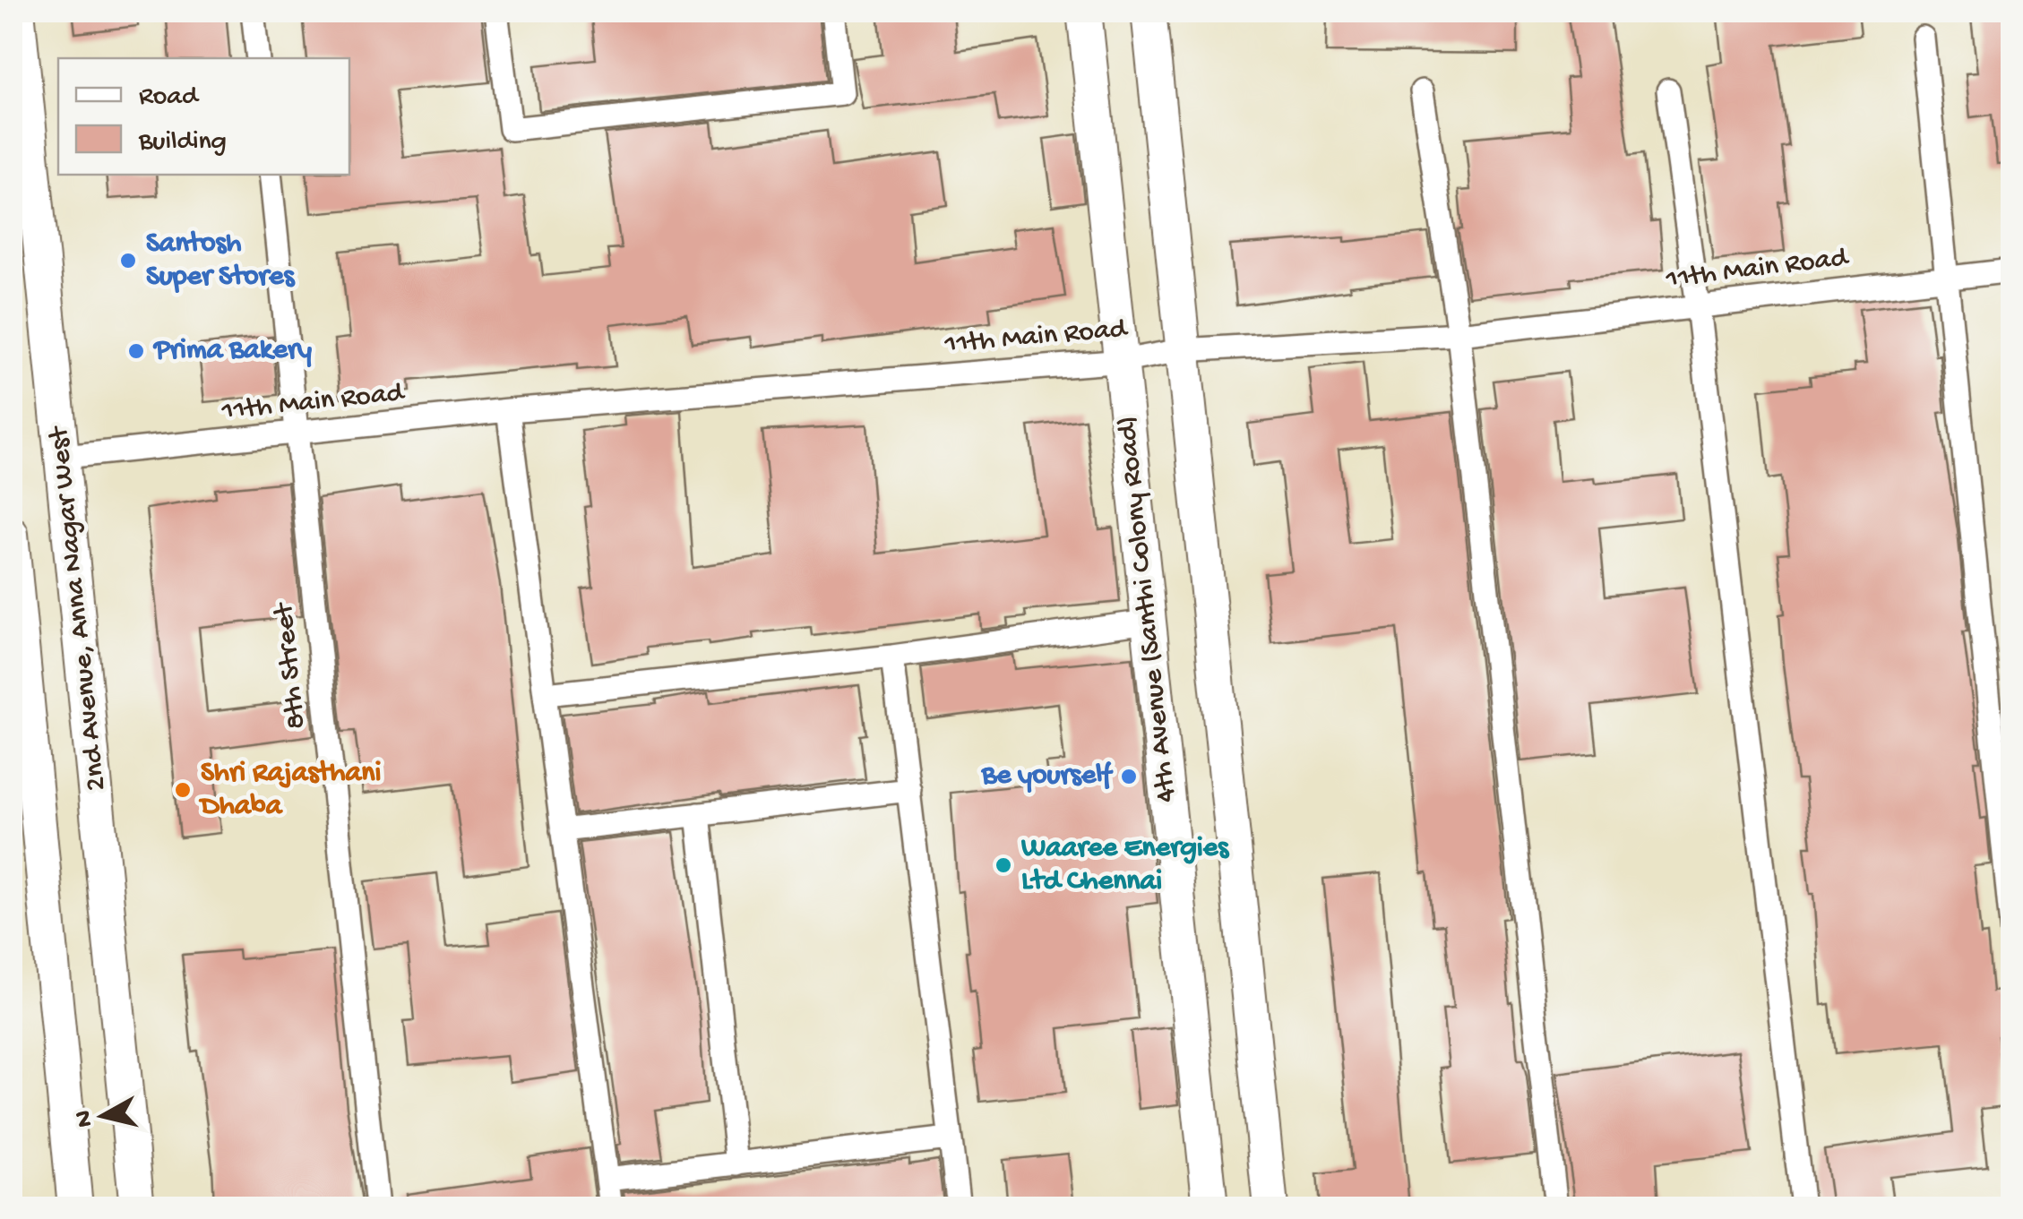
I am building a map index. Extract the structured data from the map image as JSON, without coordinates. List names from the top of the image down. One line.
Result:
{"streets":{"street":["11th Main Road","2nd Avenue, Anna Nagar West","4th Avenue (Santhi Colony Road)","8th Street"]},"crossings":[["11th Main Road","2nd Avenue, Anna Nagar West"],["11th Main Road","4th Avenue (Santhi Colony Road)"],["11th Main Road","8th Street"]],"places":["Santosh Super Stores","Prima Bakery","Be yourself","Shri Rajasthani Dhaba","Waaree Energies Ltd Chennai"],"legend":["Road","Building"],"north":"left"}
